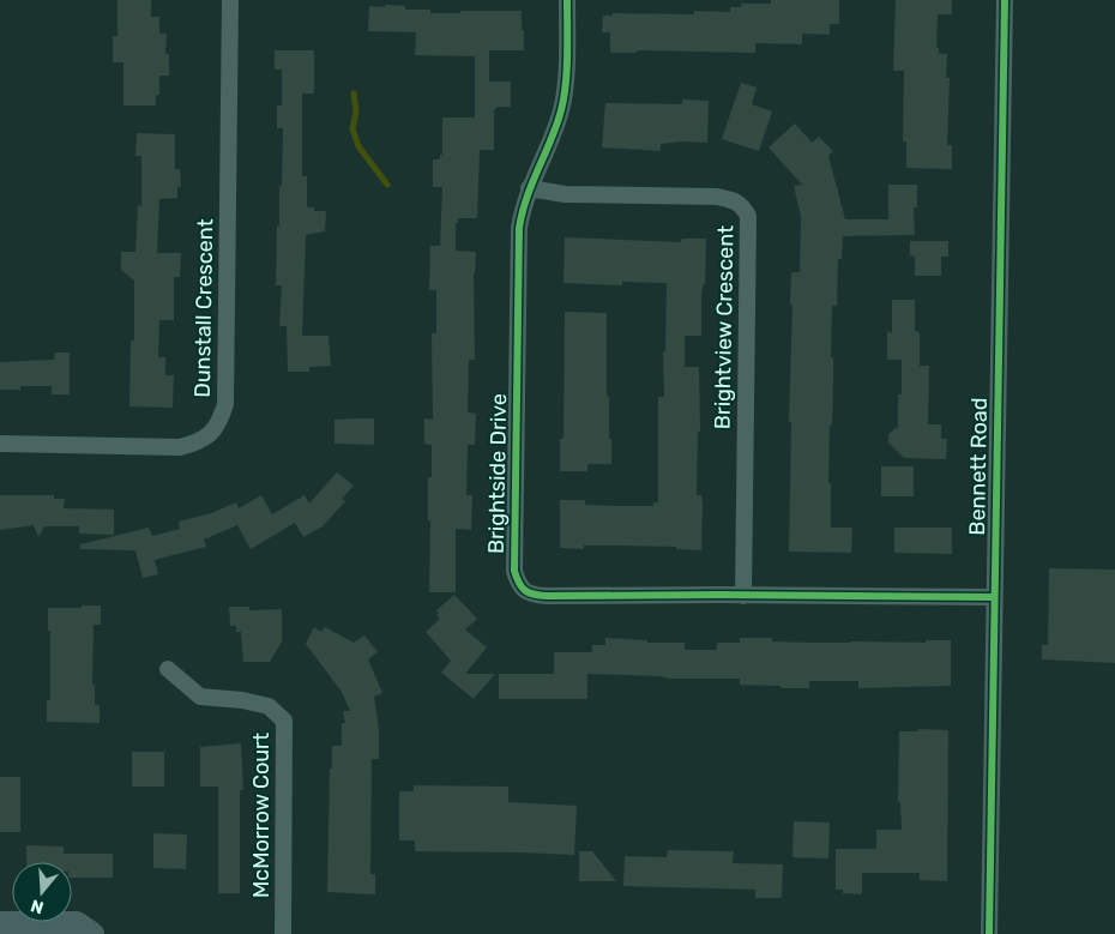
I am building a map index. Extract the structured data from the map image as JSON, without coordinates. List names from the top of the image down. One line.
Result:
{"streets":{"street":["Dunstall Crescent","Brightview Crescent","Bennett Road","Brightside Drive","McMorrow Court"]},"crossings":[["Brightview Crescent","Brightside Drive"],["Bennett Road","Brightside Drive"]],"north":"bottom"}
